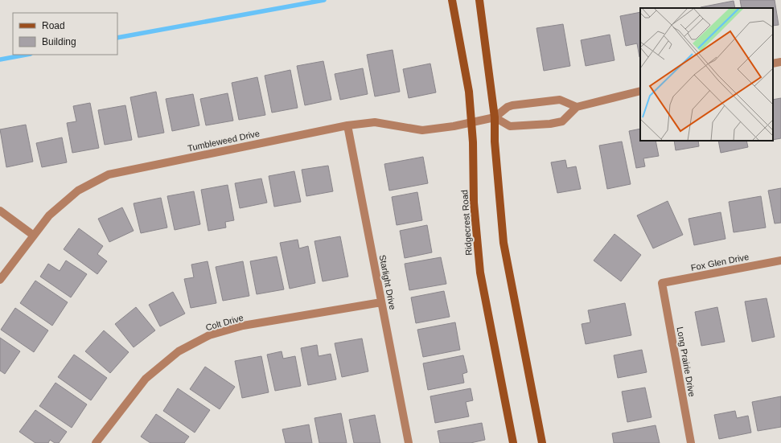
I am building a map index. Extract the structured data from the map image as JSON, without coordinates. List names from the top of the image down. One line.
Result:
{"streets":{"main road":["Ridgecrest Road"],"street":["Tumbleweed Drive","Fox Glen Drive","Starlight Drive","Colt Drive","Long Prairie Drive"]},"crossings":[["Tumbleweed Drive","Ridgecrest Road"],["Tumbleweed Drive","Starlight Drive"],["Fox Glen Drive","Long Prairie Drive"],["Starlight Drive","Colt Drive"]],"legend":["Road","Building"]}
